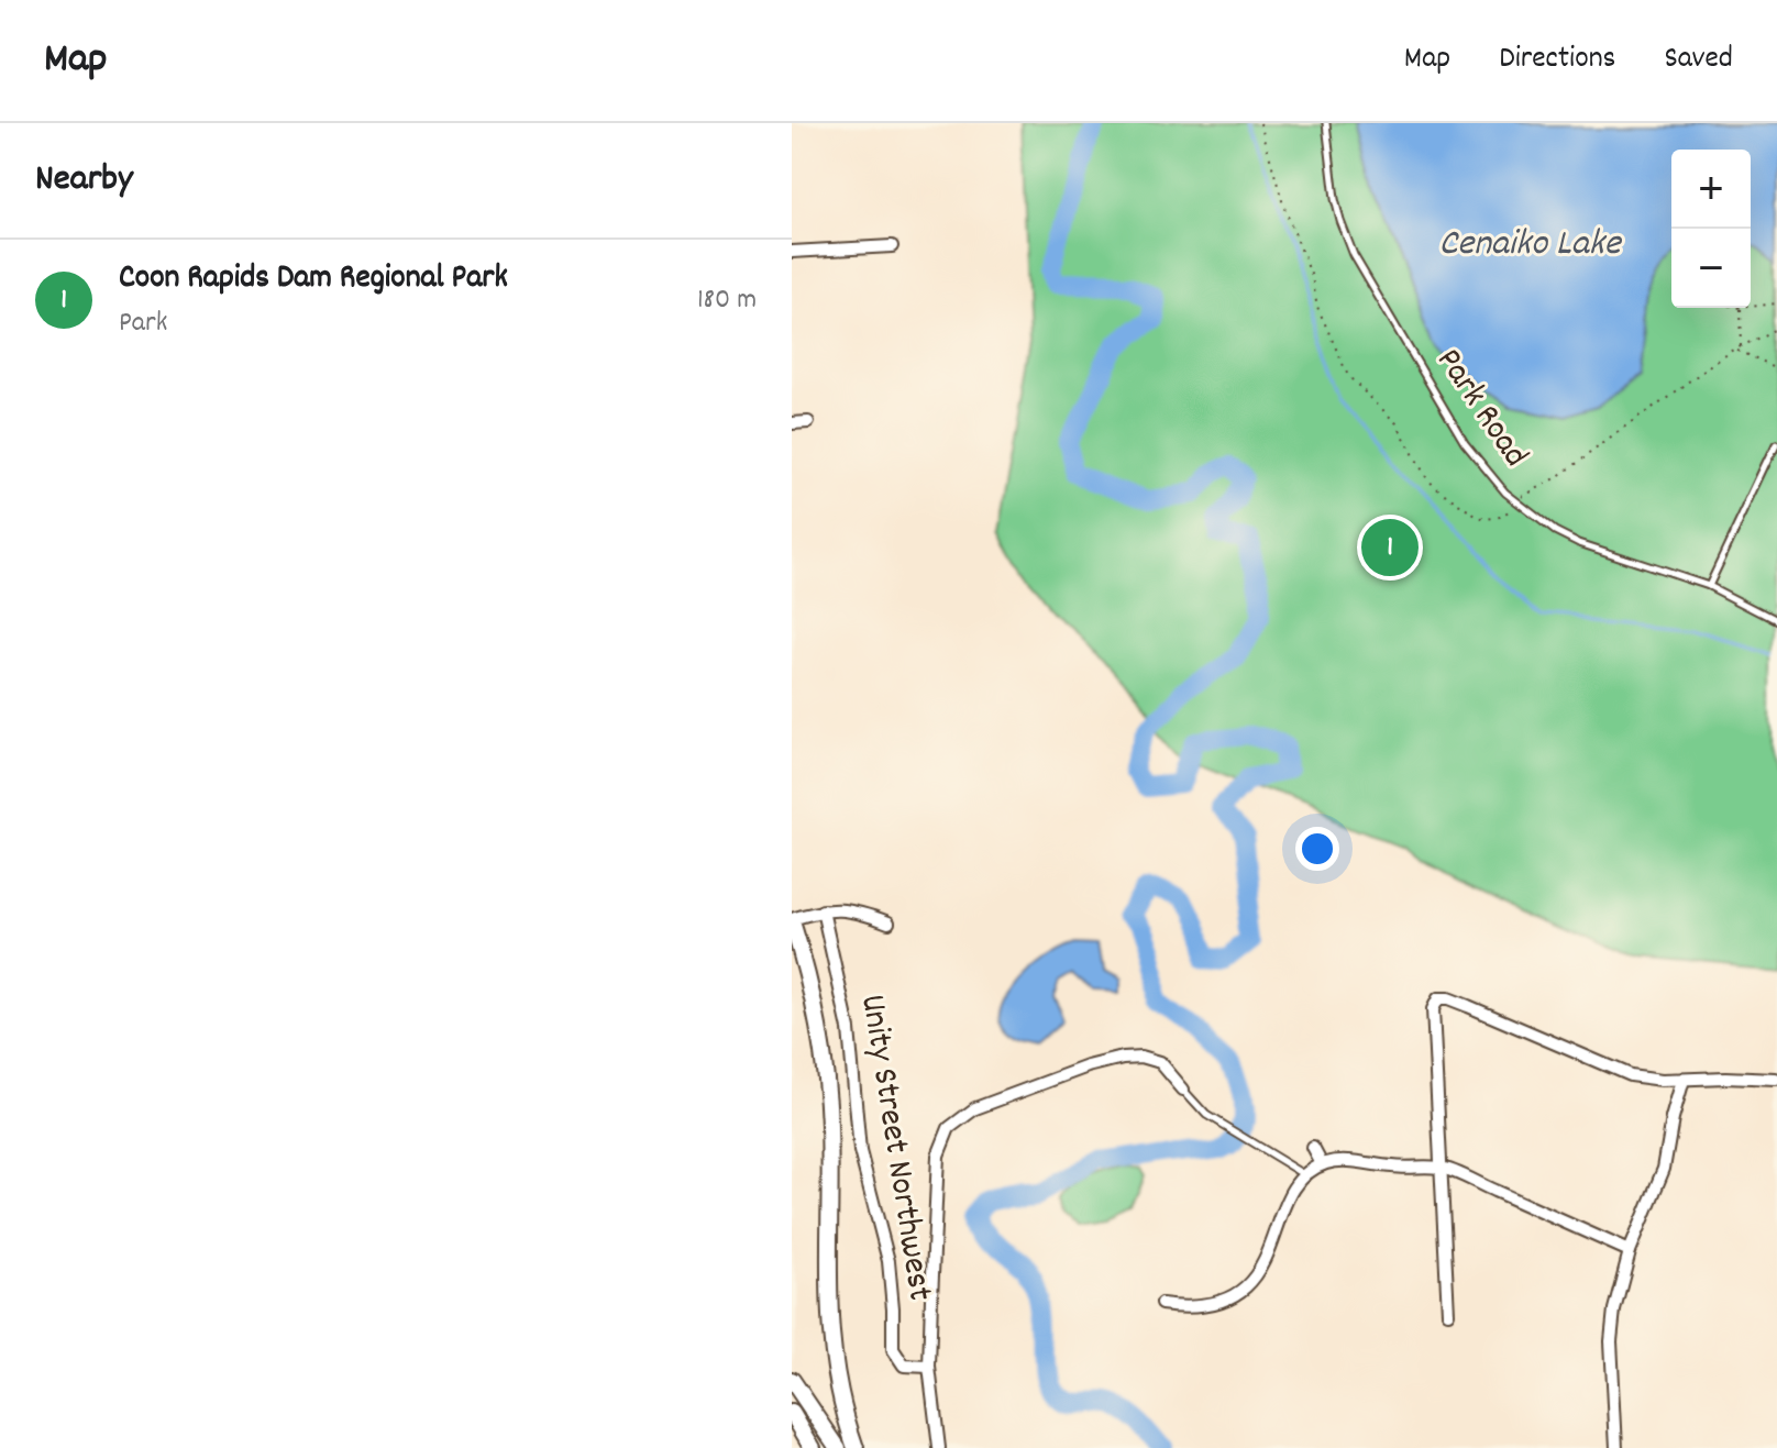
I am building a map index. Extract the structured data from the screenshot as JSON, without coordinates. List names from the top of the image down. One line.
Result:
{"streets":{"street":["Unity Street Northwest"],"lane":["Park Road"]},"water":["Cenaiko Lake"],"page":{"header":"Map","nav":["Map","Directions","Saved"],"heading":"Nearby","map_buttons":["+","−"],"list":[{"mark":"1","name":"Coon Rapids Dam Regional Park","note":"Park","value":"180 m"}],"pins":"1"}}
